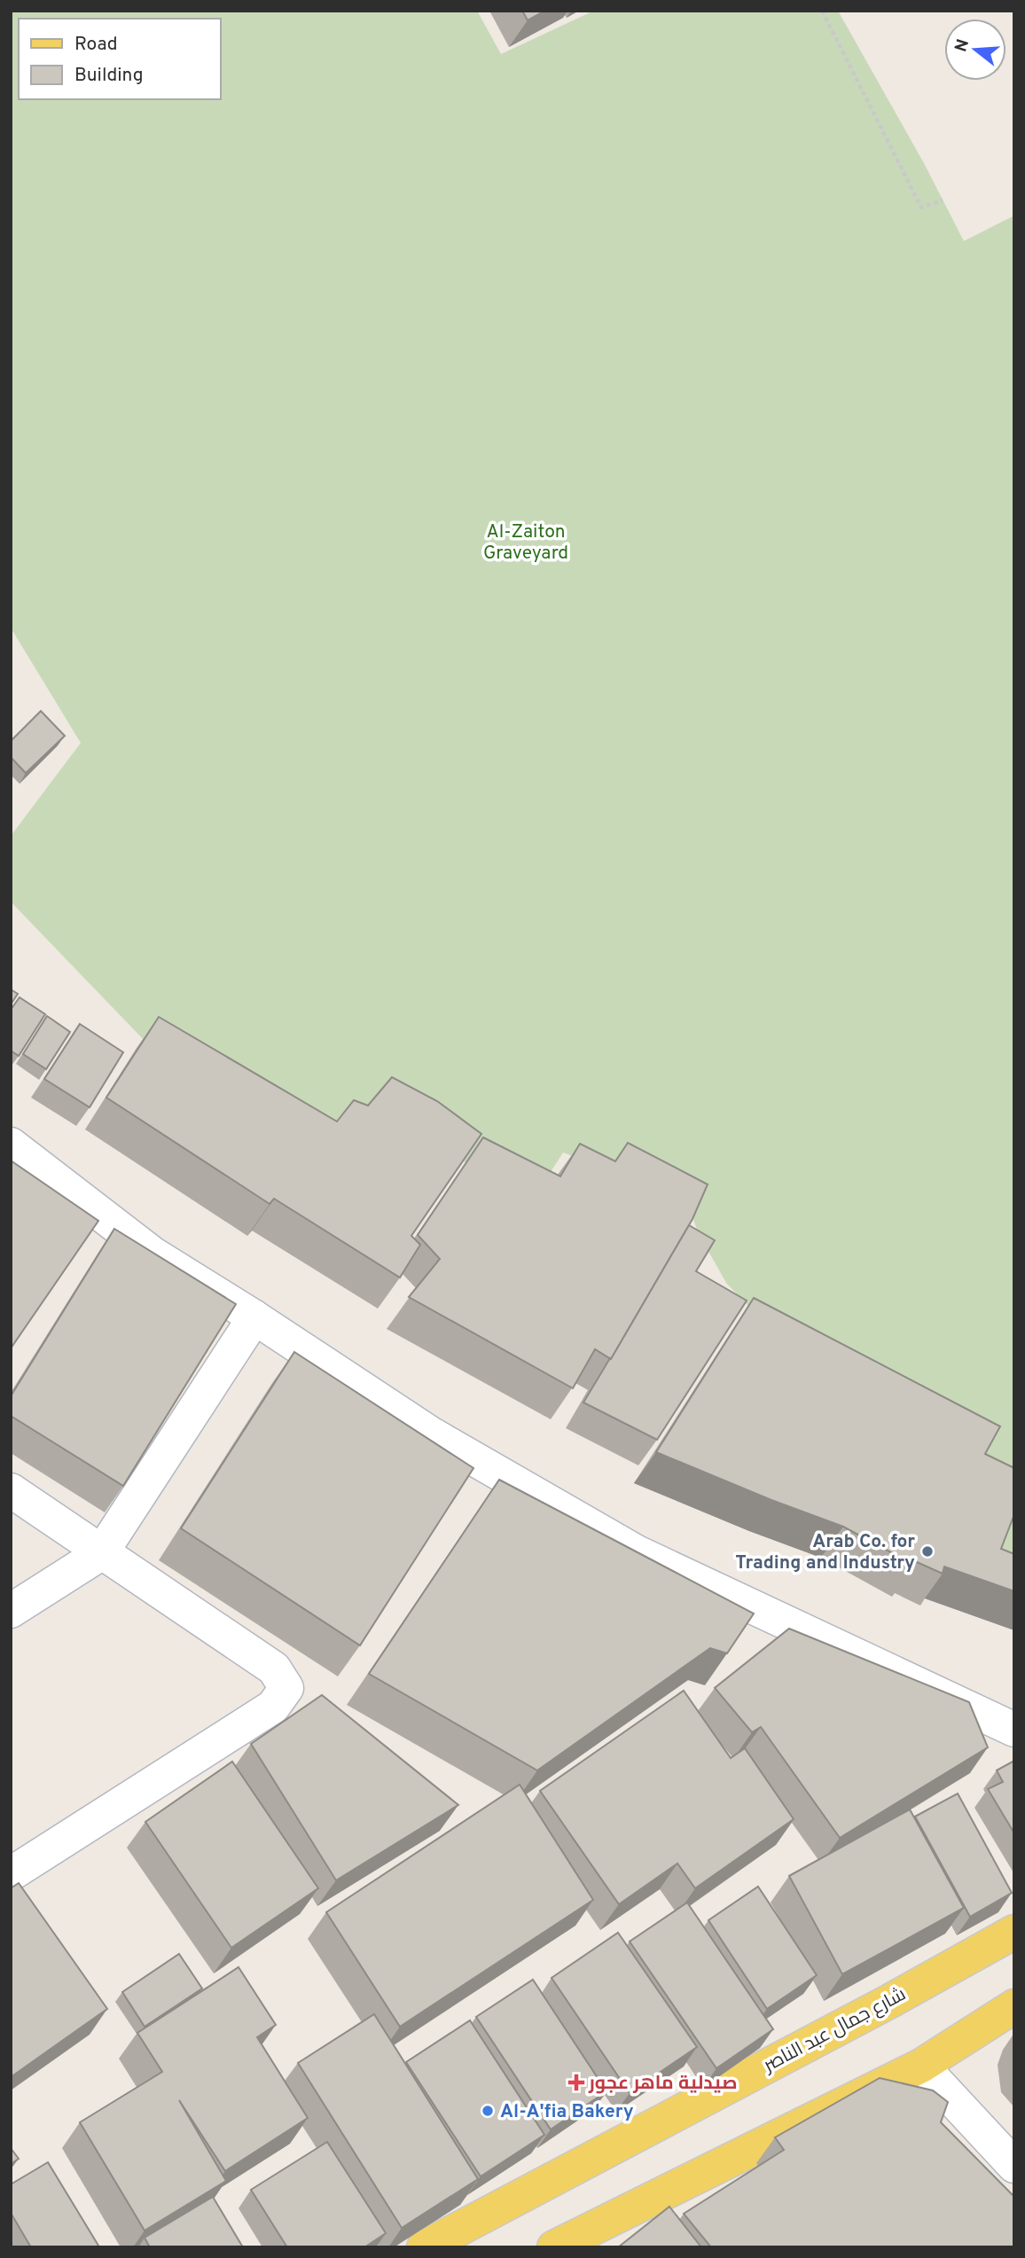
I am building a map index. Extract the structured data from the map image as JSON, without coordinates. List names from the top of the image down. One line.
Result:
{"streets":{"main road":["شارع جمال عبد الناصر"]},"parks":["Al-Zaiton Graveyard"],"places":{"other":["Arab Co. for Trading and Industry","Al-A'fia Bakery"],"health":["صيدلية ماهر عجور"]},"legend":["Road","Building"],"north":"left"}
